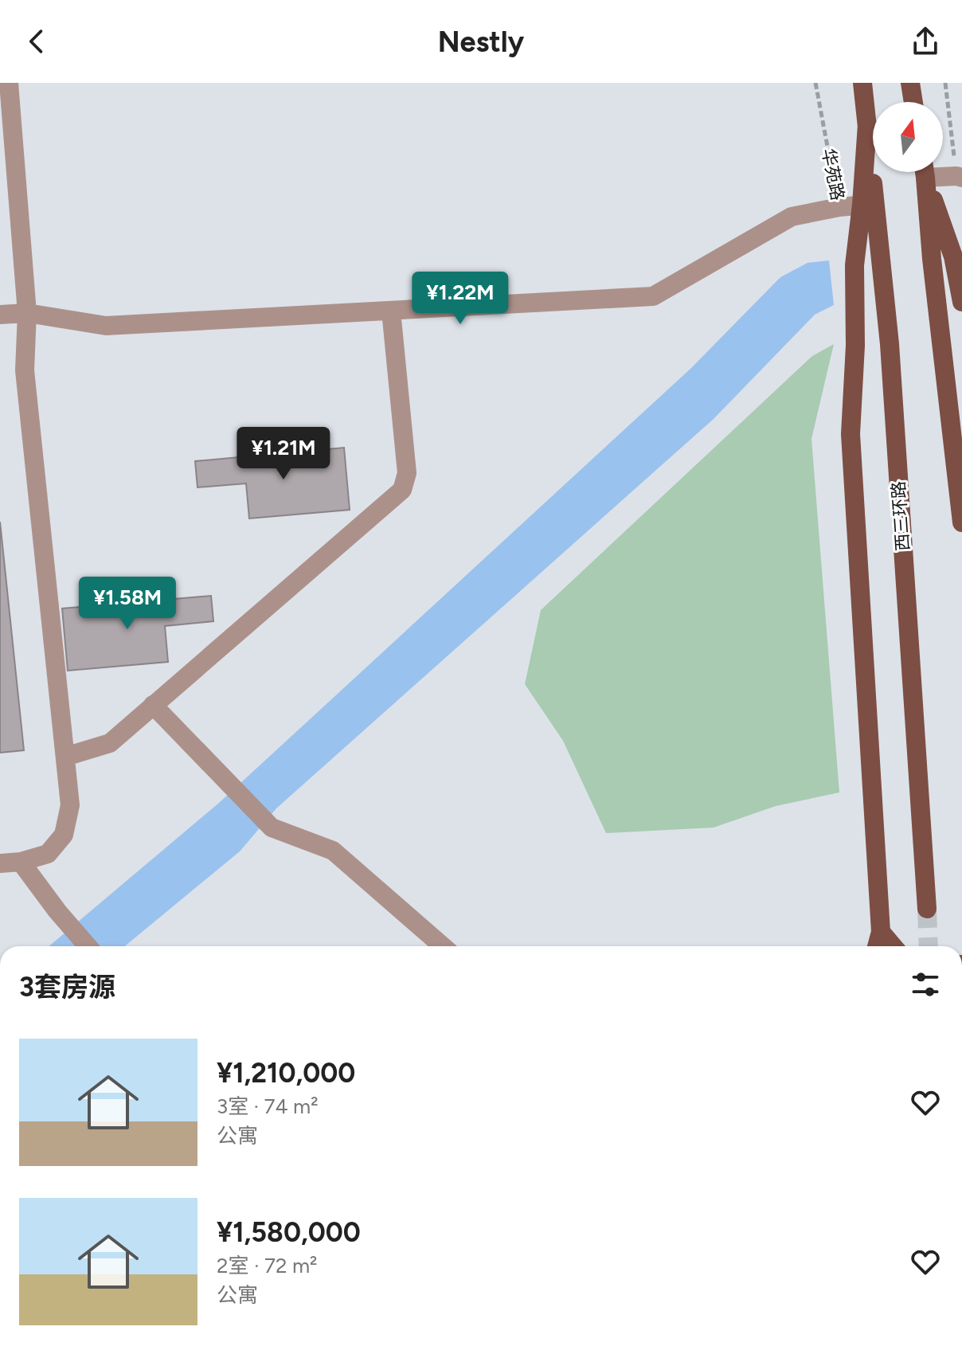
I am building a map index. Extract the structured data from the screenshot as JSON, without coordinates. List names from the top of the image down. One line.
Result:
{"streets":{"main road":["西三环路"],"path":["华苑路"]},"north":"top","page":{"header":"Nestly","price":["¥1.22M","¥1.21M","¥1.58M"],"heading":"3套房源","list":[{"name":"¥1,210,000","note":"3室 · 74 m² · 公寓"},{"name":"¥1,580,000","note":"2室 · 72 m² · 公寓"}]}}
